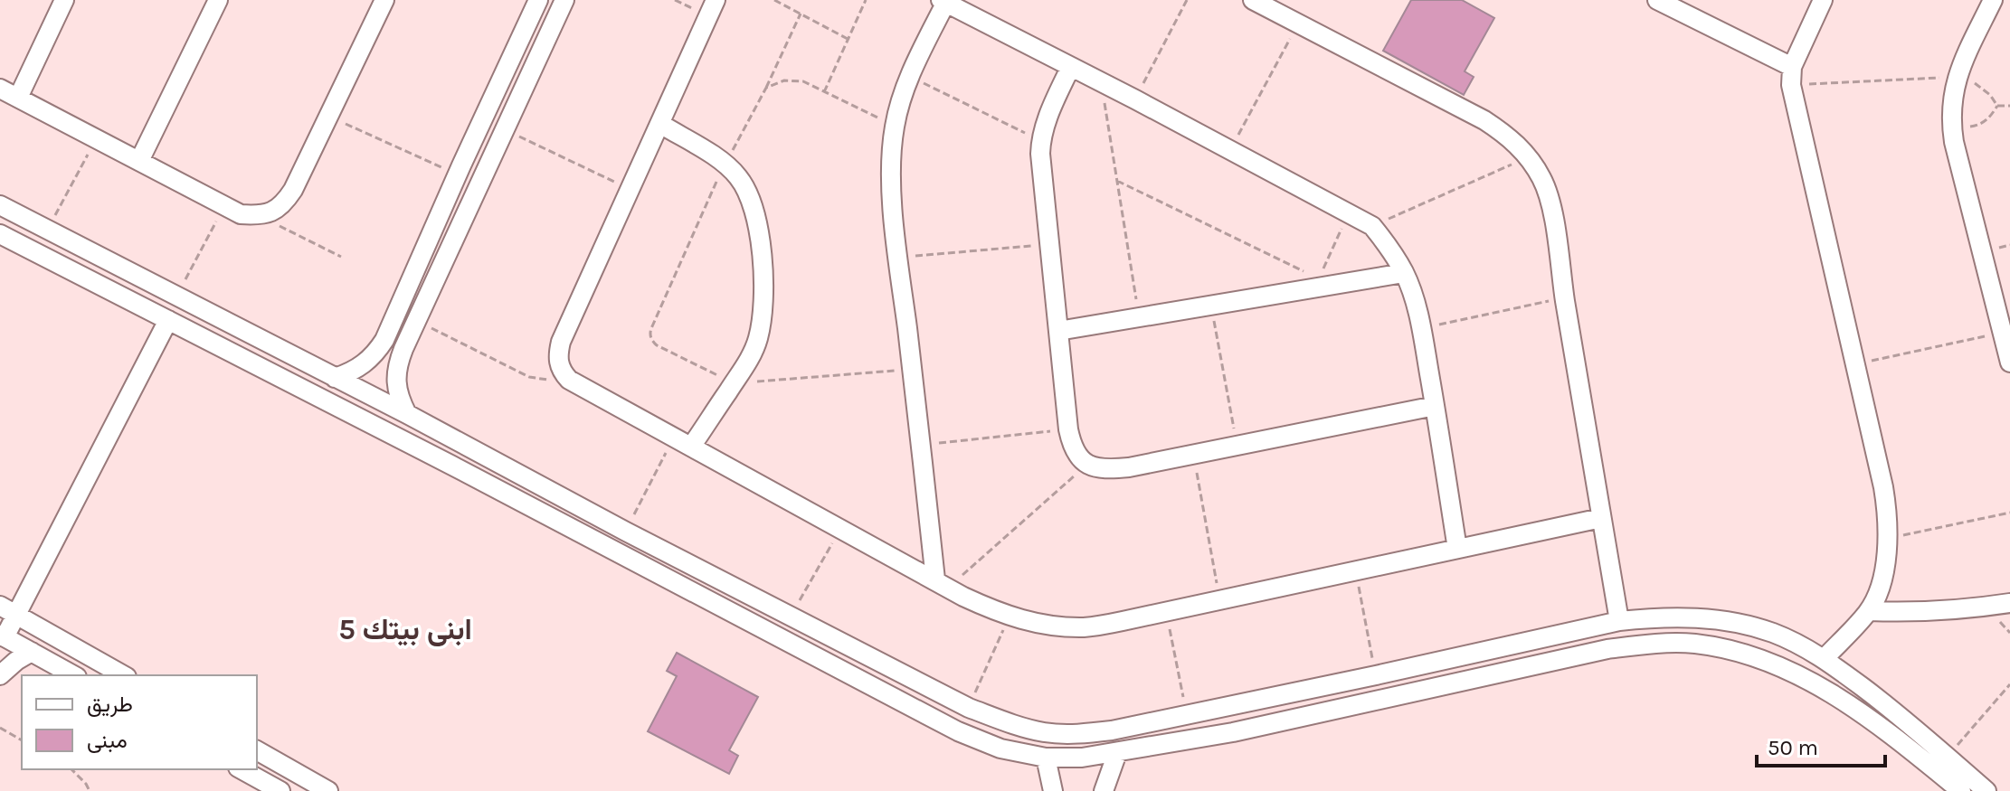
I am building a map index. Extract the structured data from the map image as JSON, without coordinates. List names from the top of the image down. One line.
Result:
{"districts":["ابنى بيتك 5"],"legend":["طريق","مبنى"],"scale_bar":"50 m"}
